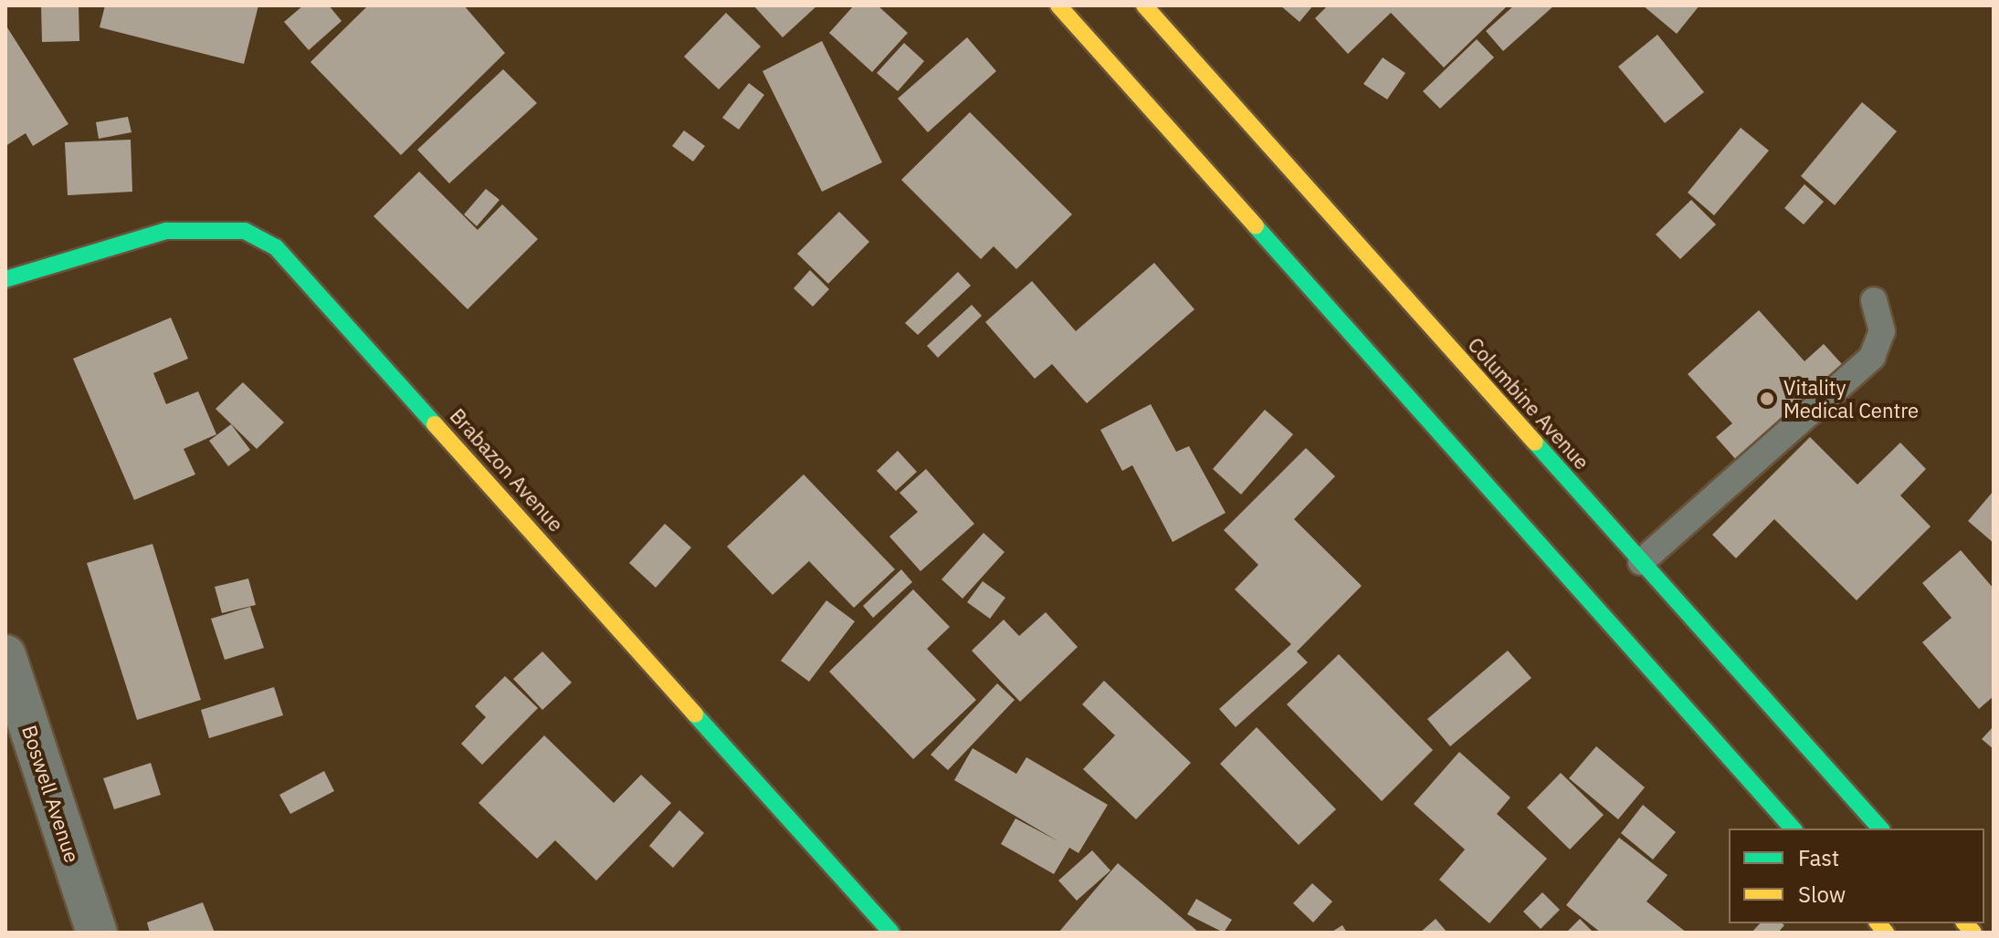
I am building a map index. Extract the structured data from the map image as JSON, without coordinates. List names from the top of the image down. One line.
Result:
{"streets":{"main road":["Columbine Avenue","Brabazon Avenue"],"street":["Boswell Avenue"]},"places":["Vitality Medical Centre"],"legend":["Fast","Slow"]}
